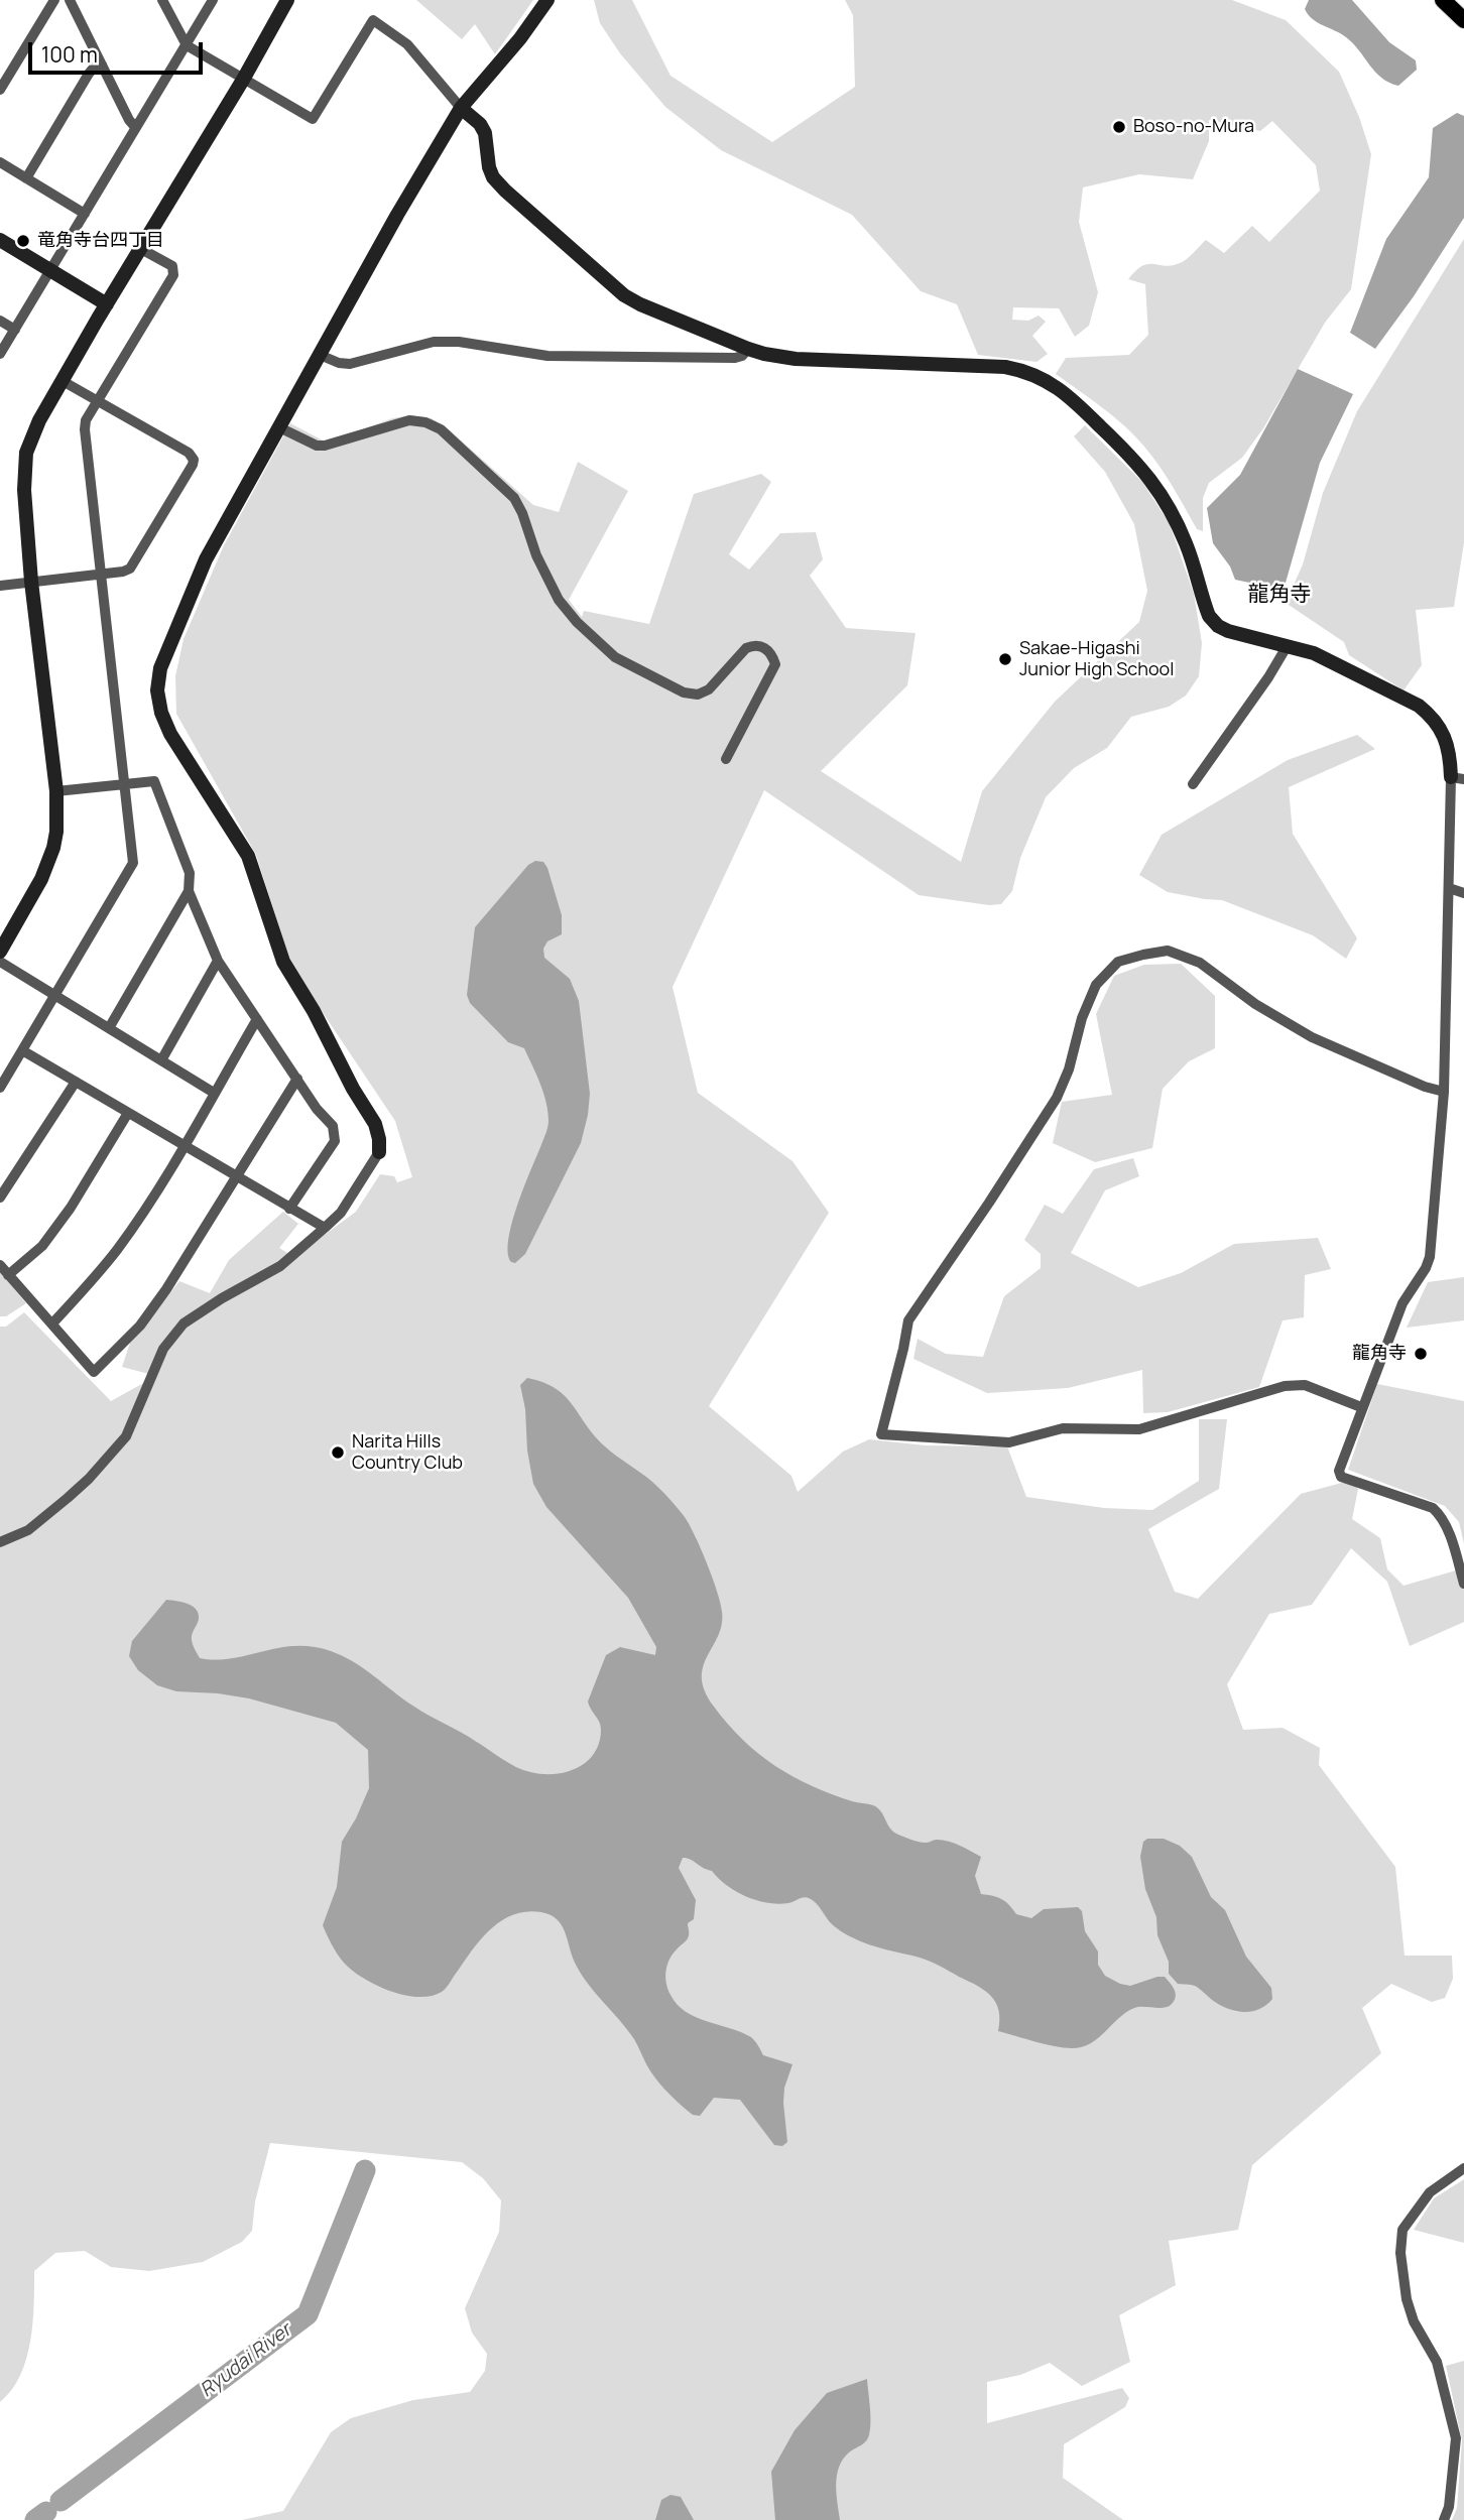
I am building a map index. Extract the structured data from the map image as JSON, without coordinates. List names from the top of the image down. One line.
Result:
{"districts":["龍角寺"],"water":["Ryudai River"],"places":["Boso-no-Mura","竜角寺台四丁目","Sakae-Higashi Junior High School","龍角寺","Narita Hills Country Club"],"scale_bar":"100 m"}
